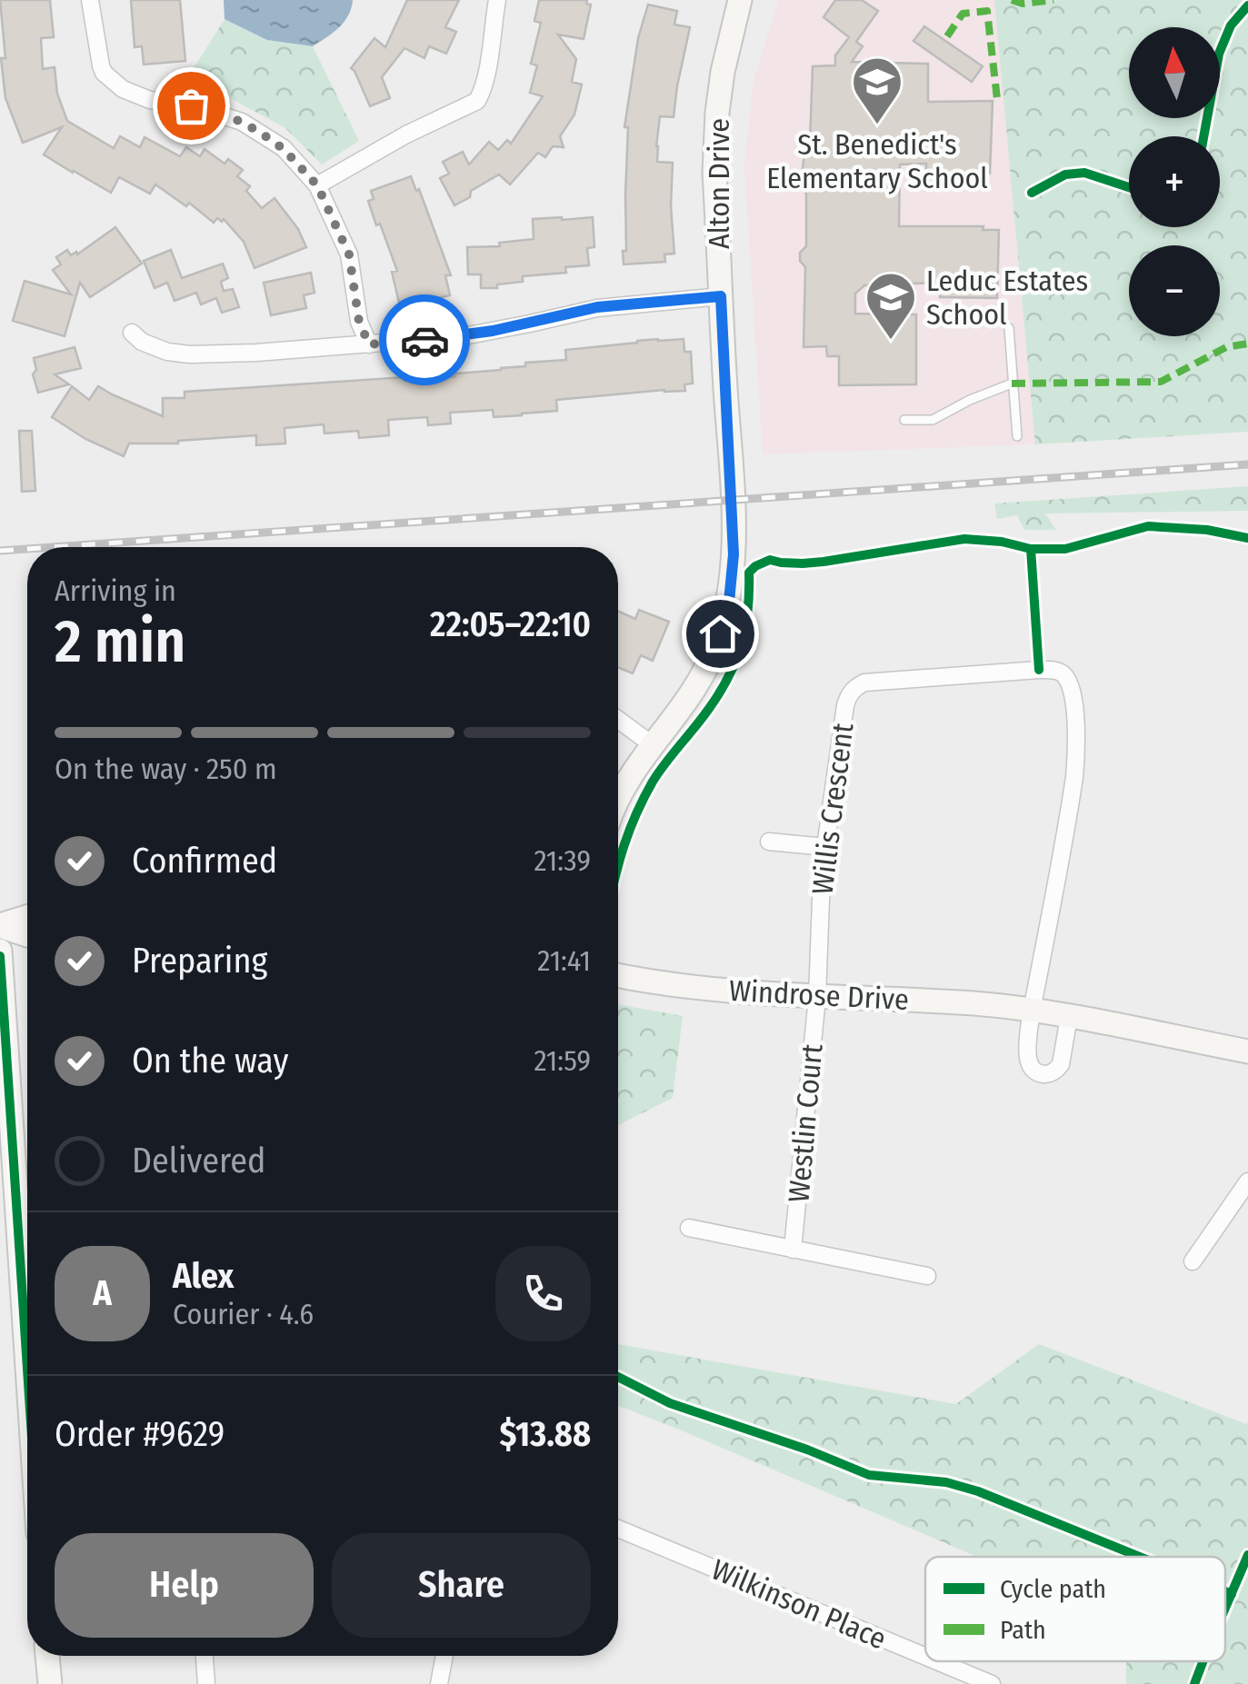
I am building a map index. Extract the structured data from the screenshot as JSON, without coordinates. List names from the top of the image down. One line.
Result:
{"streets":{"street":["Alton Drive","Willis Crescent","Windrose Drive","Westlin Court","Wilkinson Place"]},"crossings":[["Willis Crescent","Windrose Drive"],["Willis Crescent","Westlin Court"],["Windrose Drive","Westlin Court"]],"places":{"school or university":["St. Benedict's Elementary School","Leduc Estates School"]},"legend":["Cycle path","Path"],"north":"top","page":{"map_buttons":["+","−"],"heading":["2 min","Arriving in","22:05–22:10"],"panel":["Alex","Courier · 4.6","Order #9629","$13.88"],"bar":"On the way · 250 m","list":[["Confirmed","21:39"],["Preparing","21:41"],["On the way","21:59"],"Delivered"],"round":"A","buttons":["Help","Share"]}}
